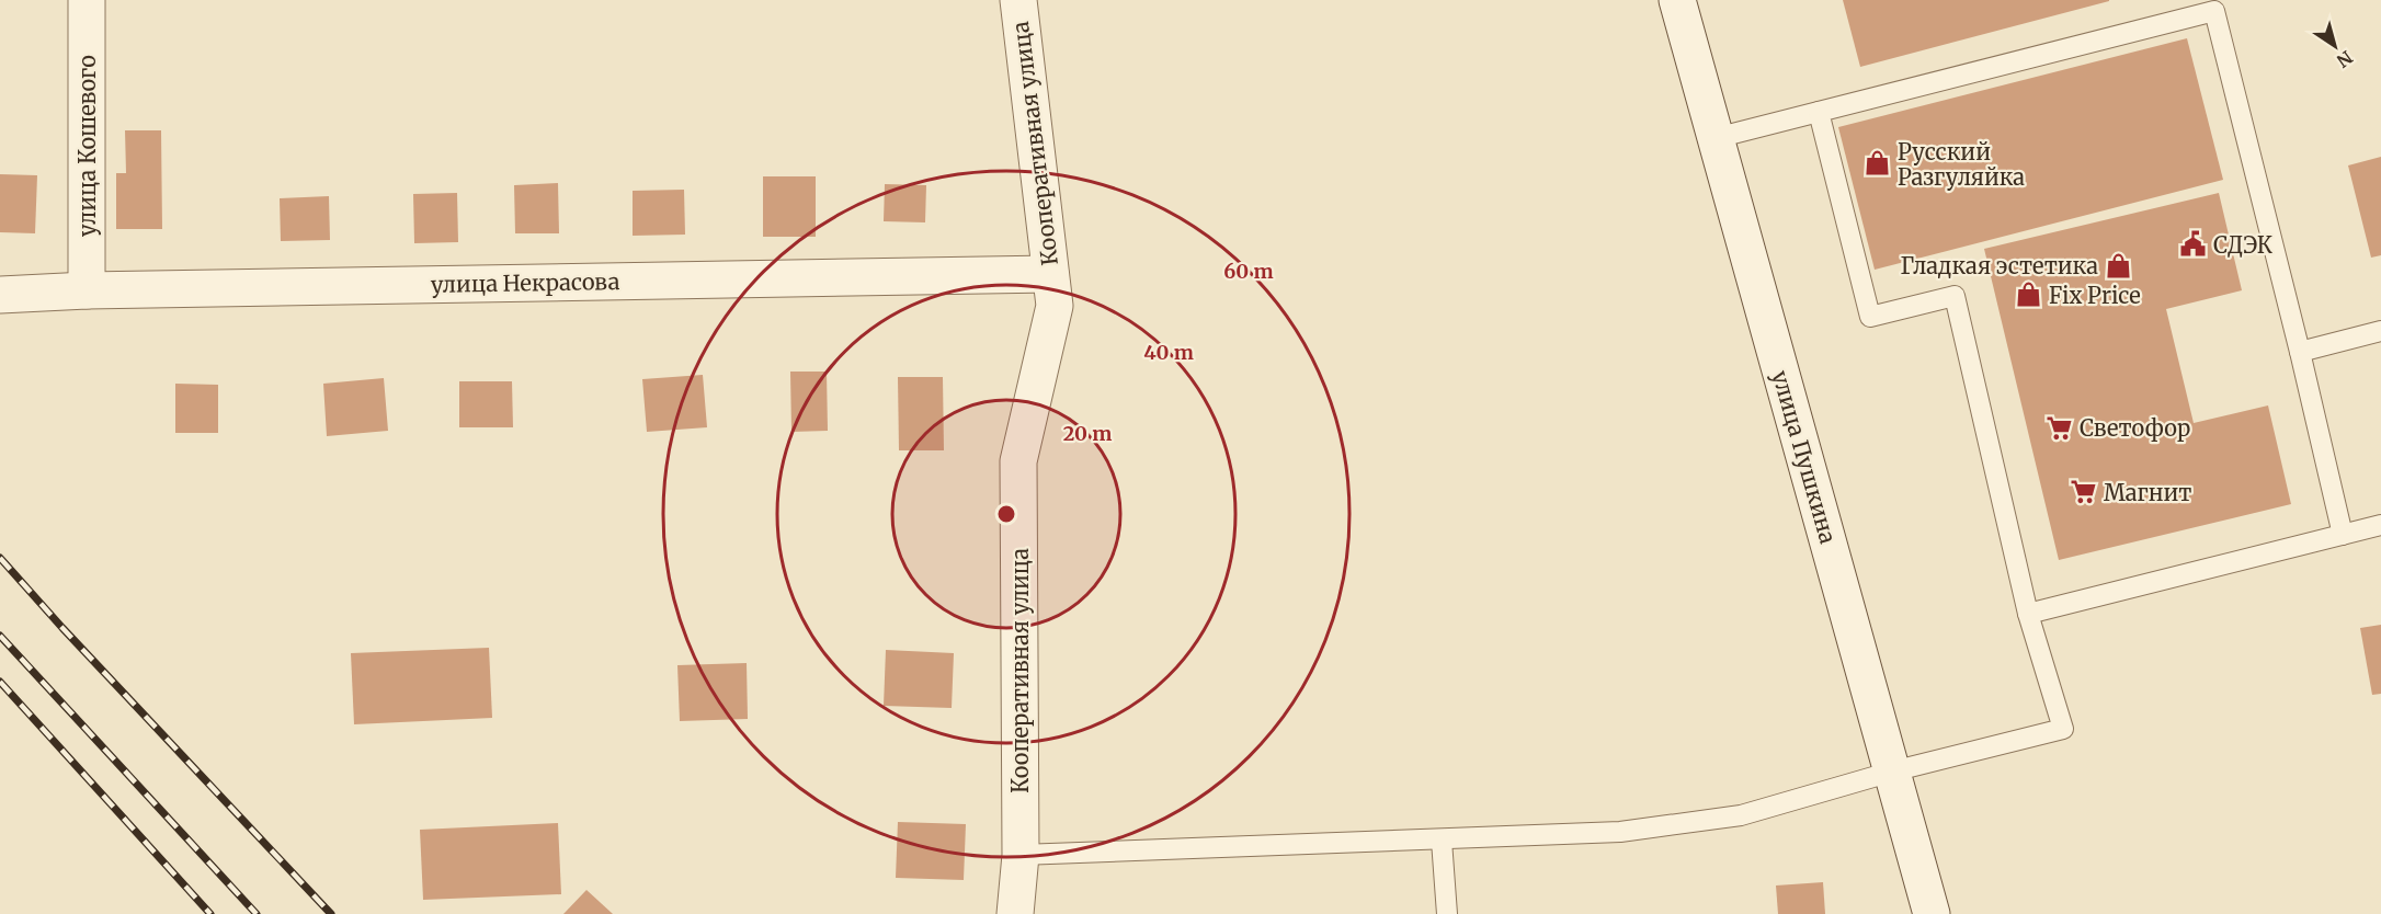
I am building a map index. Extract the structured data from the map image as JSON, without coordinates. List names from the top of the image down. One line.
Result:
{"streets":{"street":["Кооперативная улица","улица Кошевого","улица Некрасова","улица Пушкина"]},"crossings":[["Кооперативная улица","улица Некрасова"],["улица Кошевого","улица Некрасова"]],"places":{"shop":["Русский Разгуляйка","Гладкая эстетика","Fix Price"],"public building":["СДЭК"],"supermarket":["Светофор","Магнит"]},"north":"bottom right","rings":["60 m","40 m","20 m"]}
